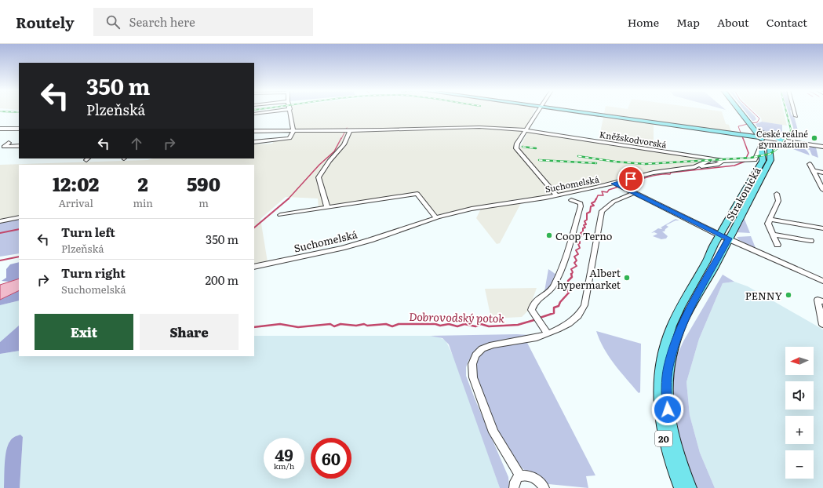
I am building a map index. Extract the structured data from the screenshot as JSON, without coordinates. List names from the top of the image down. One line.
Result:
{"streets":{"main road":["Strakonická","20"],"street":["Kněžskodvorská","Suchomelská"]},"crossings":[["Kněžskodvorská","Suchomelská"]],"water":["Dobrovodský potok"],"places":["České reálné gymnázium","Coop Terno","Albert hypermarket","PENNY"],"north":"left","page":{"header":"Routely","search":"Search here","nav":["Home","Map","About","Contact"],"turn":["350 m","Plzeňská"],"eta":["12:02","Arrival","2","min","590","m"],"list":[{"name":"Turn left","note":"Plzeňská","value":"350 m"},{"name":"Turn right","note":"Suchomelská","value":"200 m"}],"buttons":["Exit","Share"],"map_buttons":["+","−"],"speed":"49 km/h","limit":"60"}}
